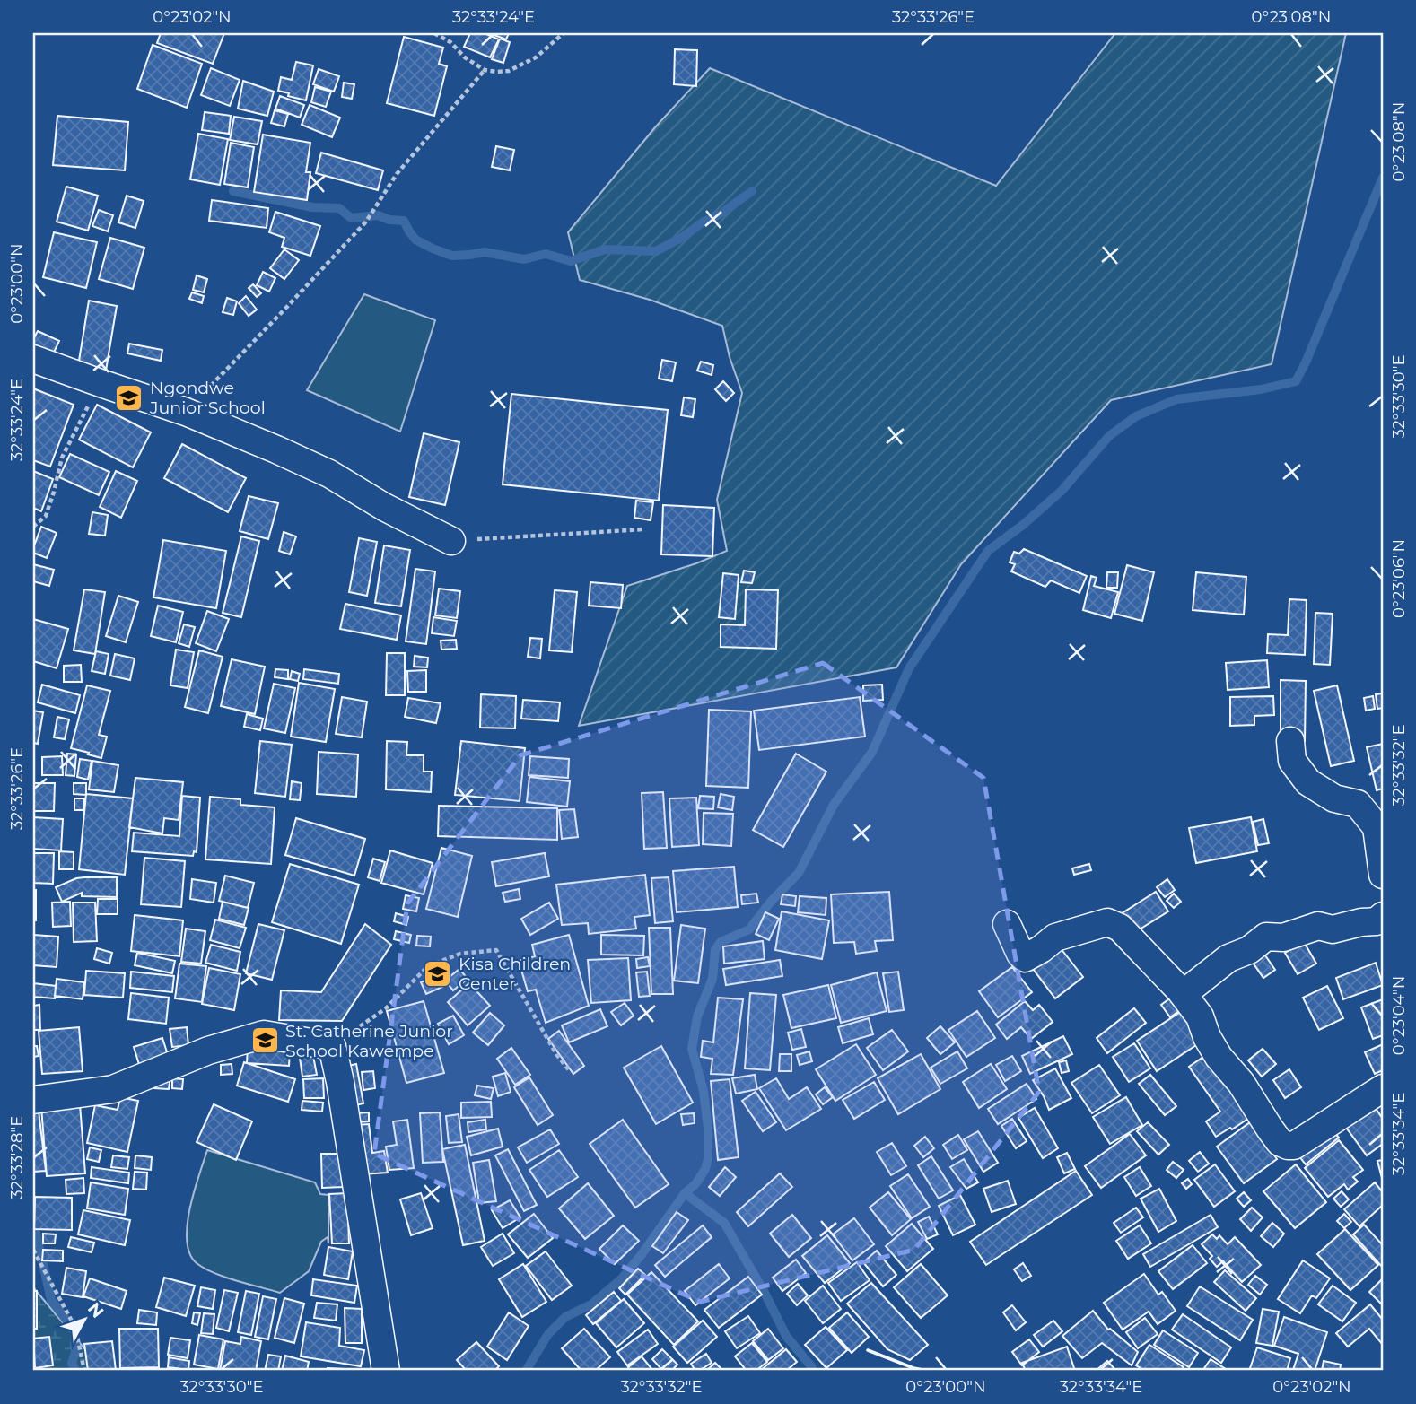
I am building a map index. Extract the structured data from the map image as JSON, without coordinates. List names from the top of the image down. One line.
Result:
{"places":{"school or university":["Ngondwe Junior School","Kisa Children Center","St. Catherine Junior School Kawempe"]},"north":"top right","coordinates":["0°23'02\"N","32°33'24\"E","32°33'26\"E","0°23'08\"N","0°23'00\"N","32°33'30\"E","0°23'06\"N","32°33'32\"E","0°23'04\"N","32°33'34\"E","32°33'28\"E"]}
